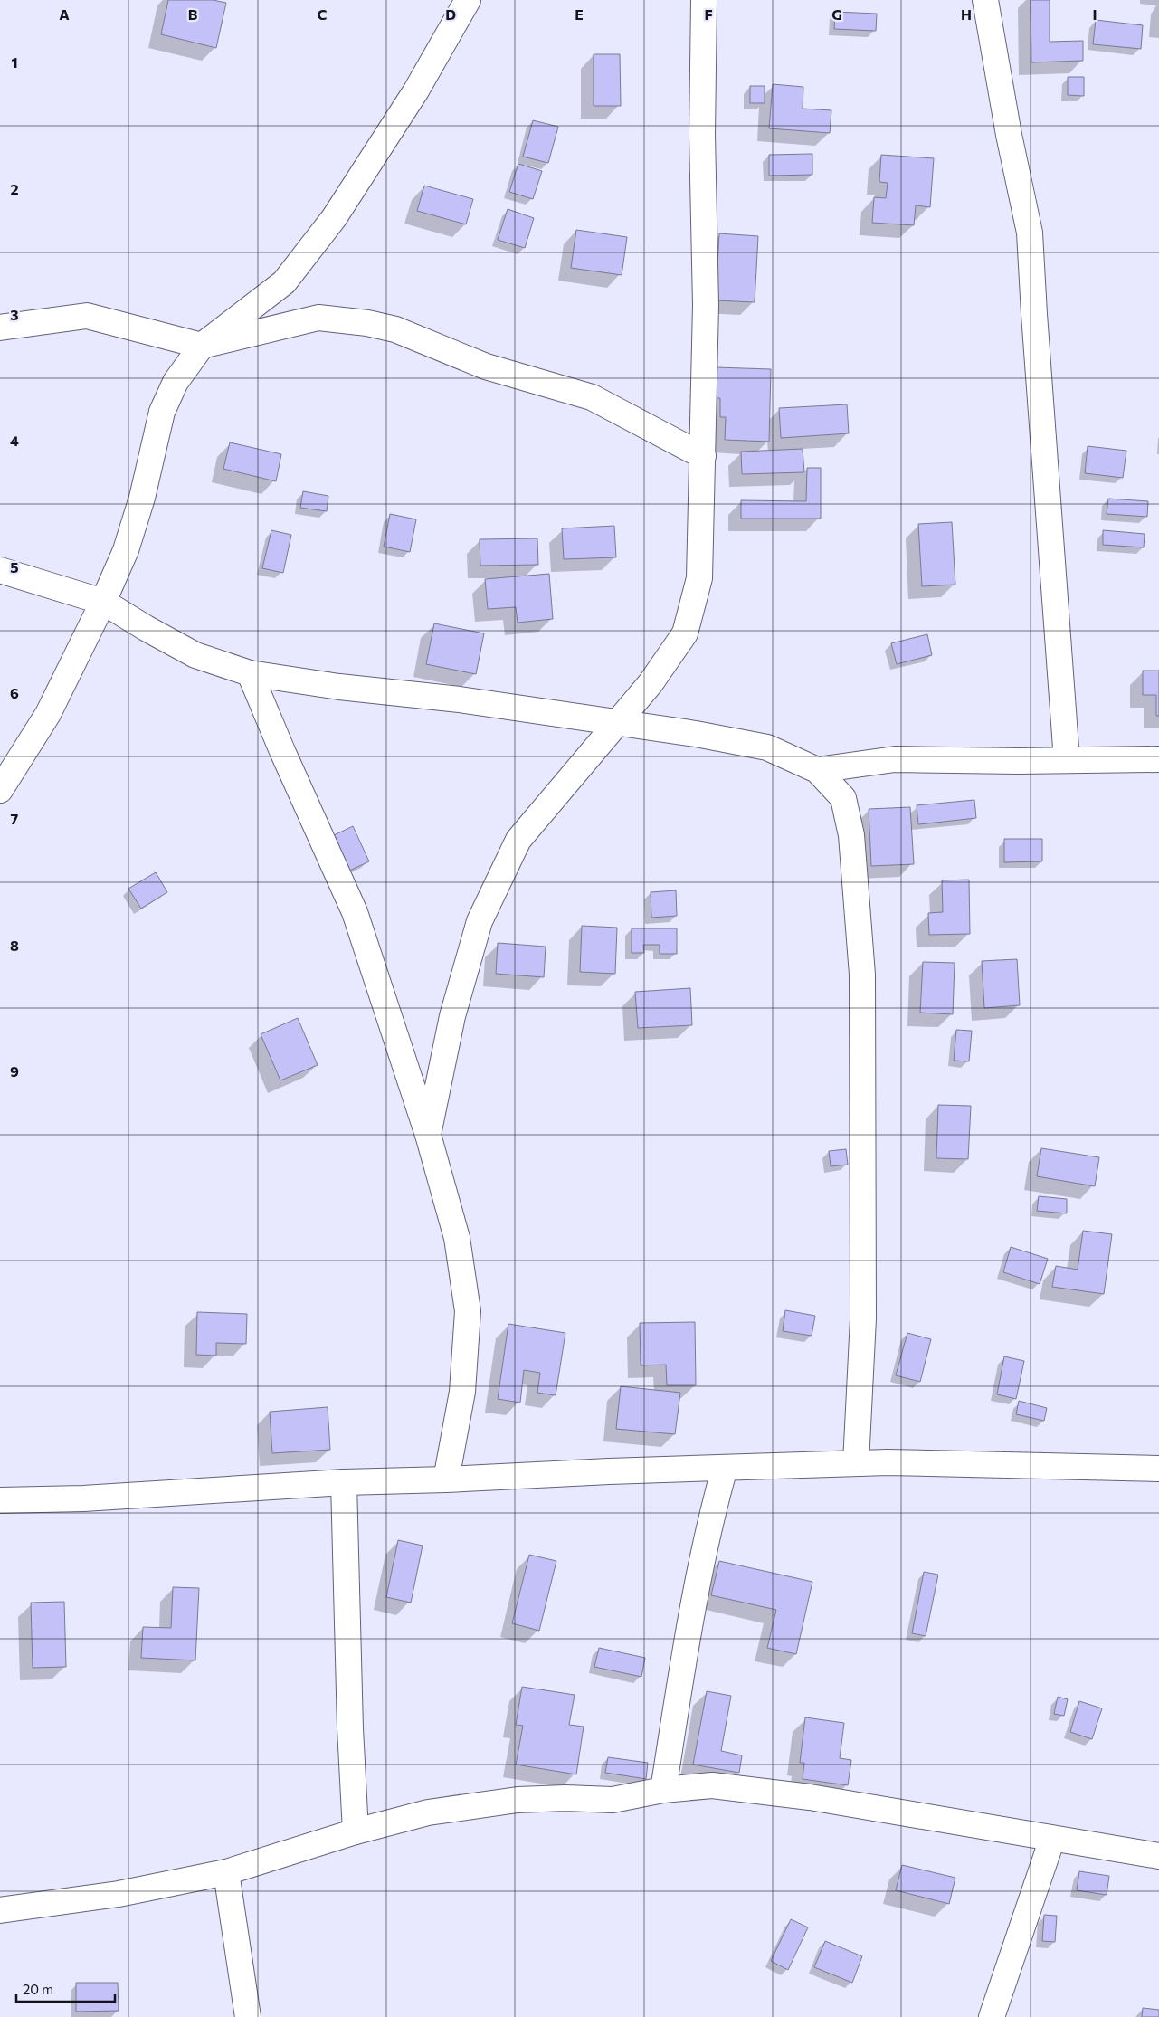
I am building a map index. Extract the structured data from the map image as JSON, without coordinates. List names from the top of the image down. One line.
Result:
{"scale_bar":"20 m","grid":{"columns":["A","B","C","D","E","F","G","H","I"],"rows":["1","2","3","4","5","6","7","8","9"]}}
